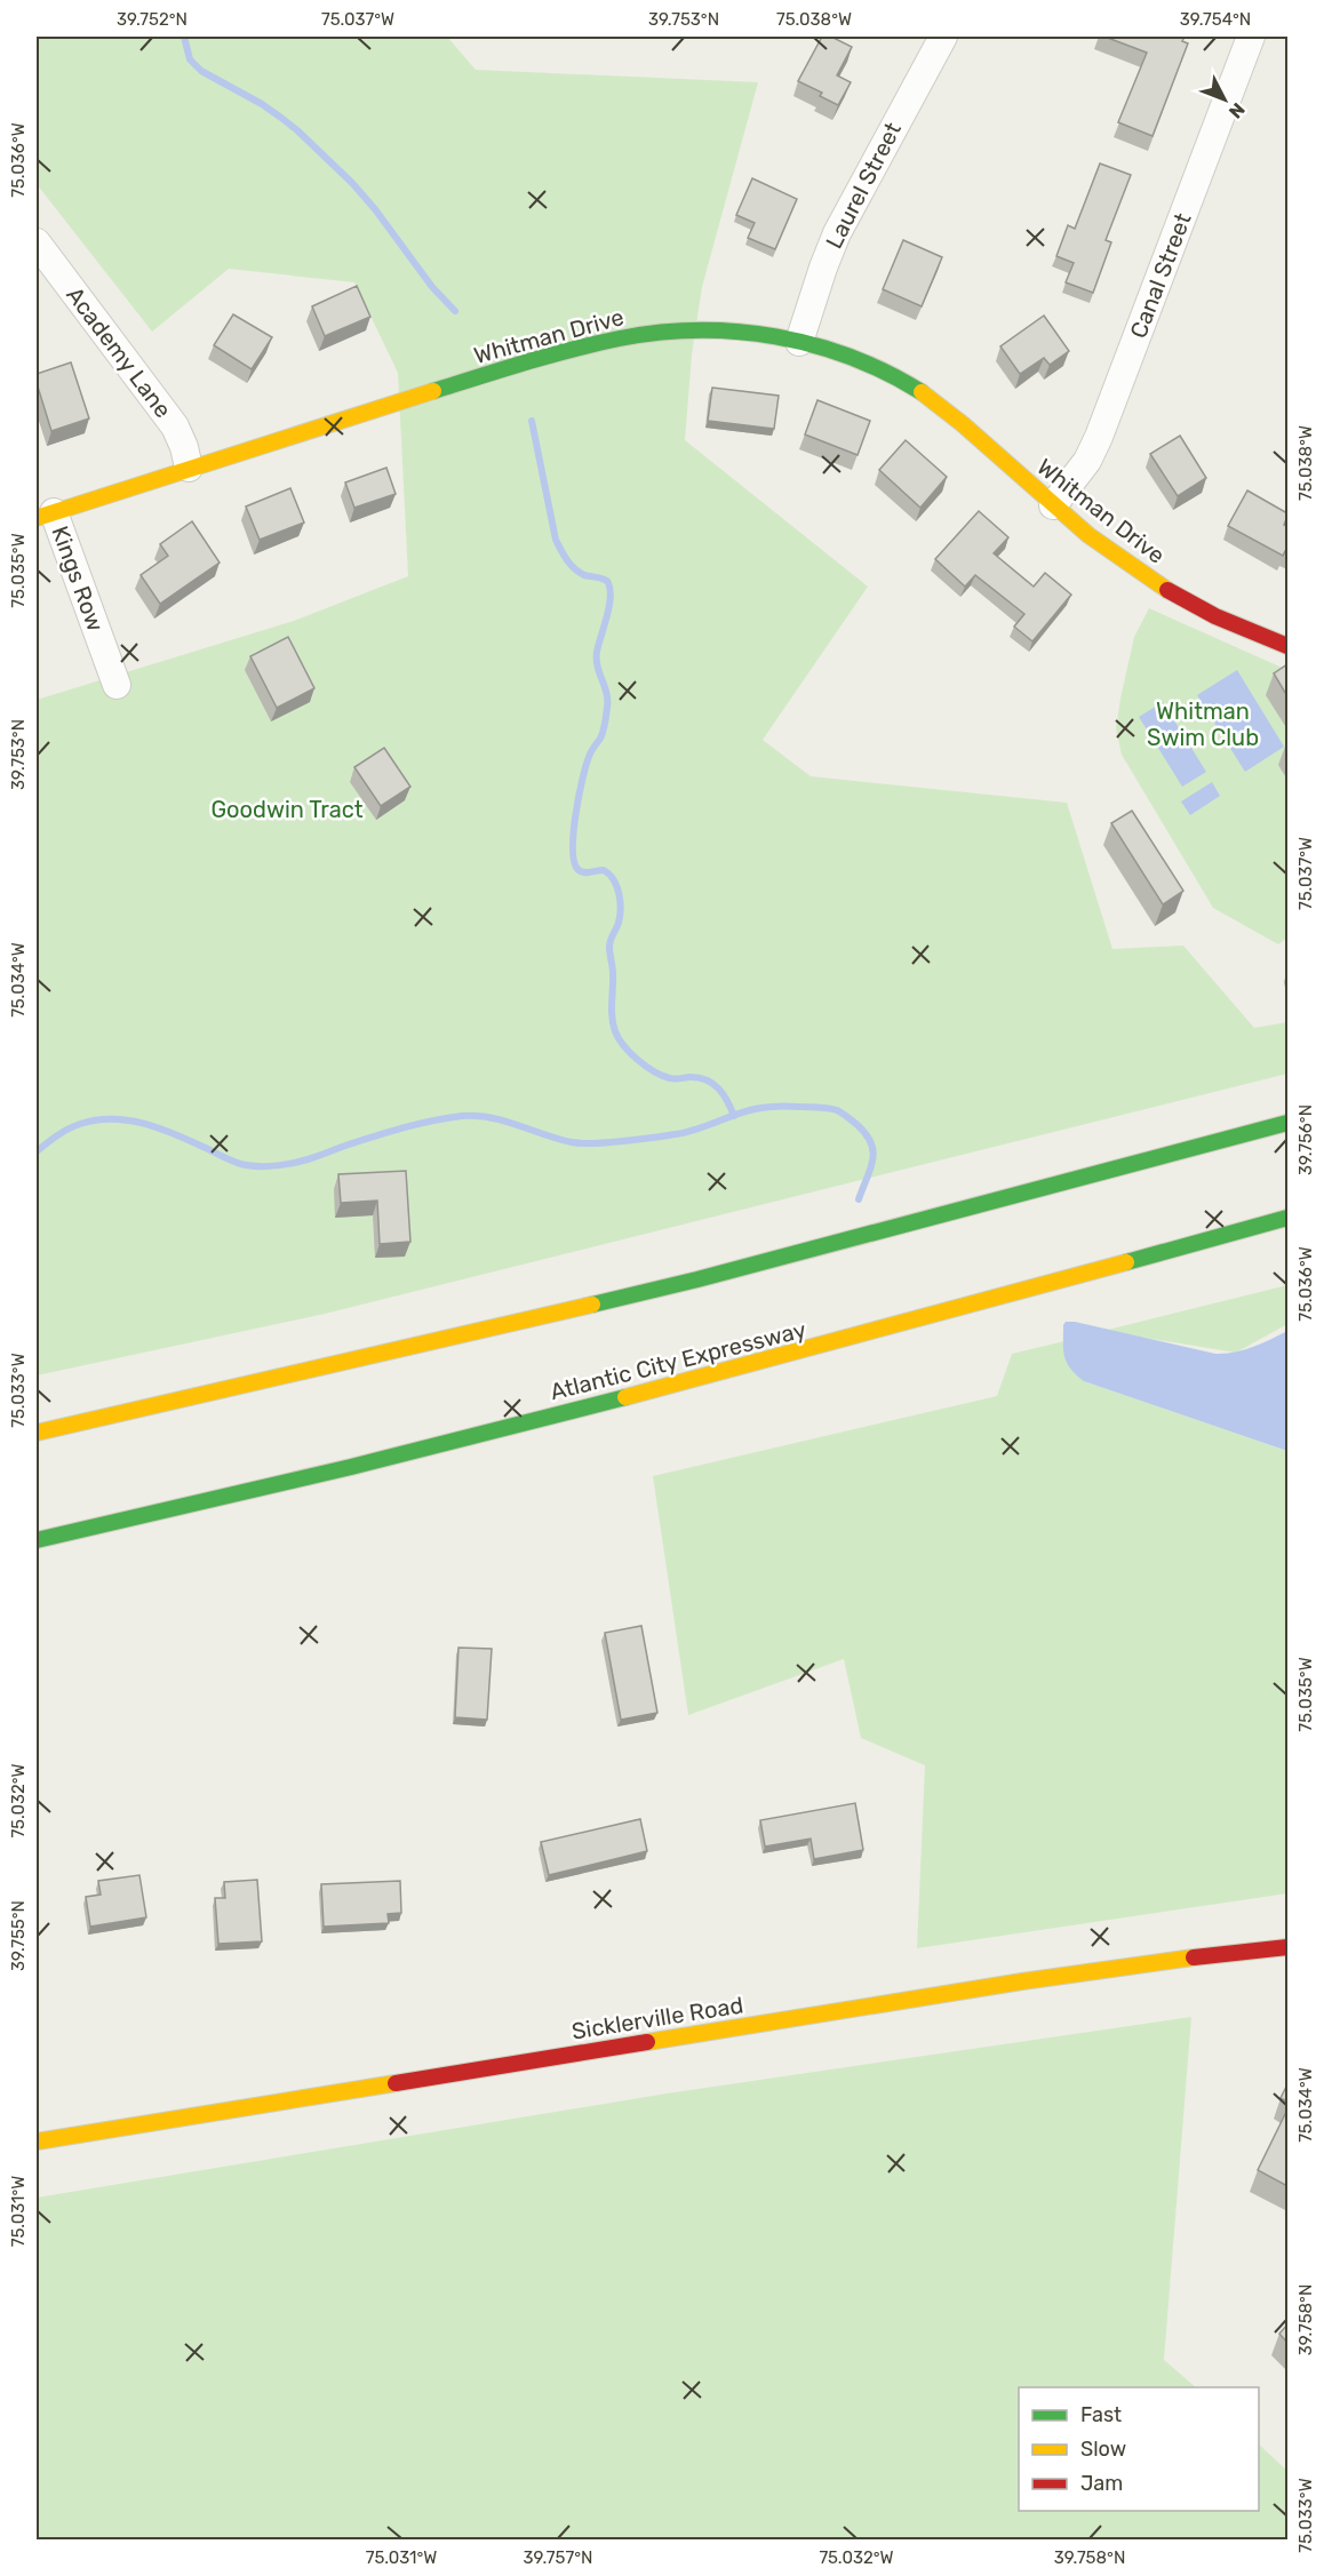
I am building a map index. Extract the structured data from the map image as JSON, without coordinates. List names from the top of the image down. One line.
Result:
{"streets":{"main road":["Whitman Drive","Atlantic City Expressway","Sicklerville Road"],"street":["Laurel Street","Canal Street","Academy Lane","Kings Row"]},"crossings":[["Laurel Street","Whitman Drive"],["Canal Street","Whitman Drive"],["Whitman Drive","Academy Lane"],["Whitman Drive","Kings Row"]],"parks":["Whitman Swim Club","Goodwin Tract"],"legend":["Fast","Slow","Jam"],"north":"bottom right","coordinates":["39.752°N","75.037°W","39.753°N","75.038°W","39.754°N","75.036°W","75.035°W","75.034°W","39.756°N","75.033°W","75.032°W","39.755°N","75.031°W","39.758°N","39.757°N"]}
